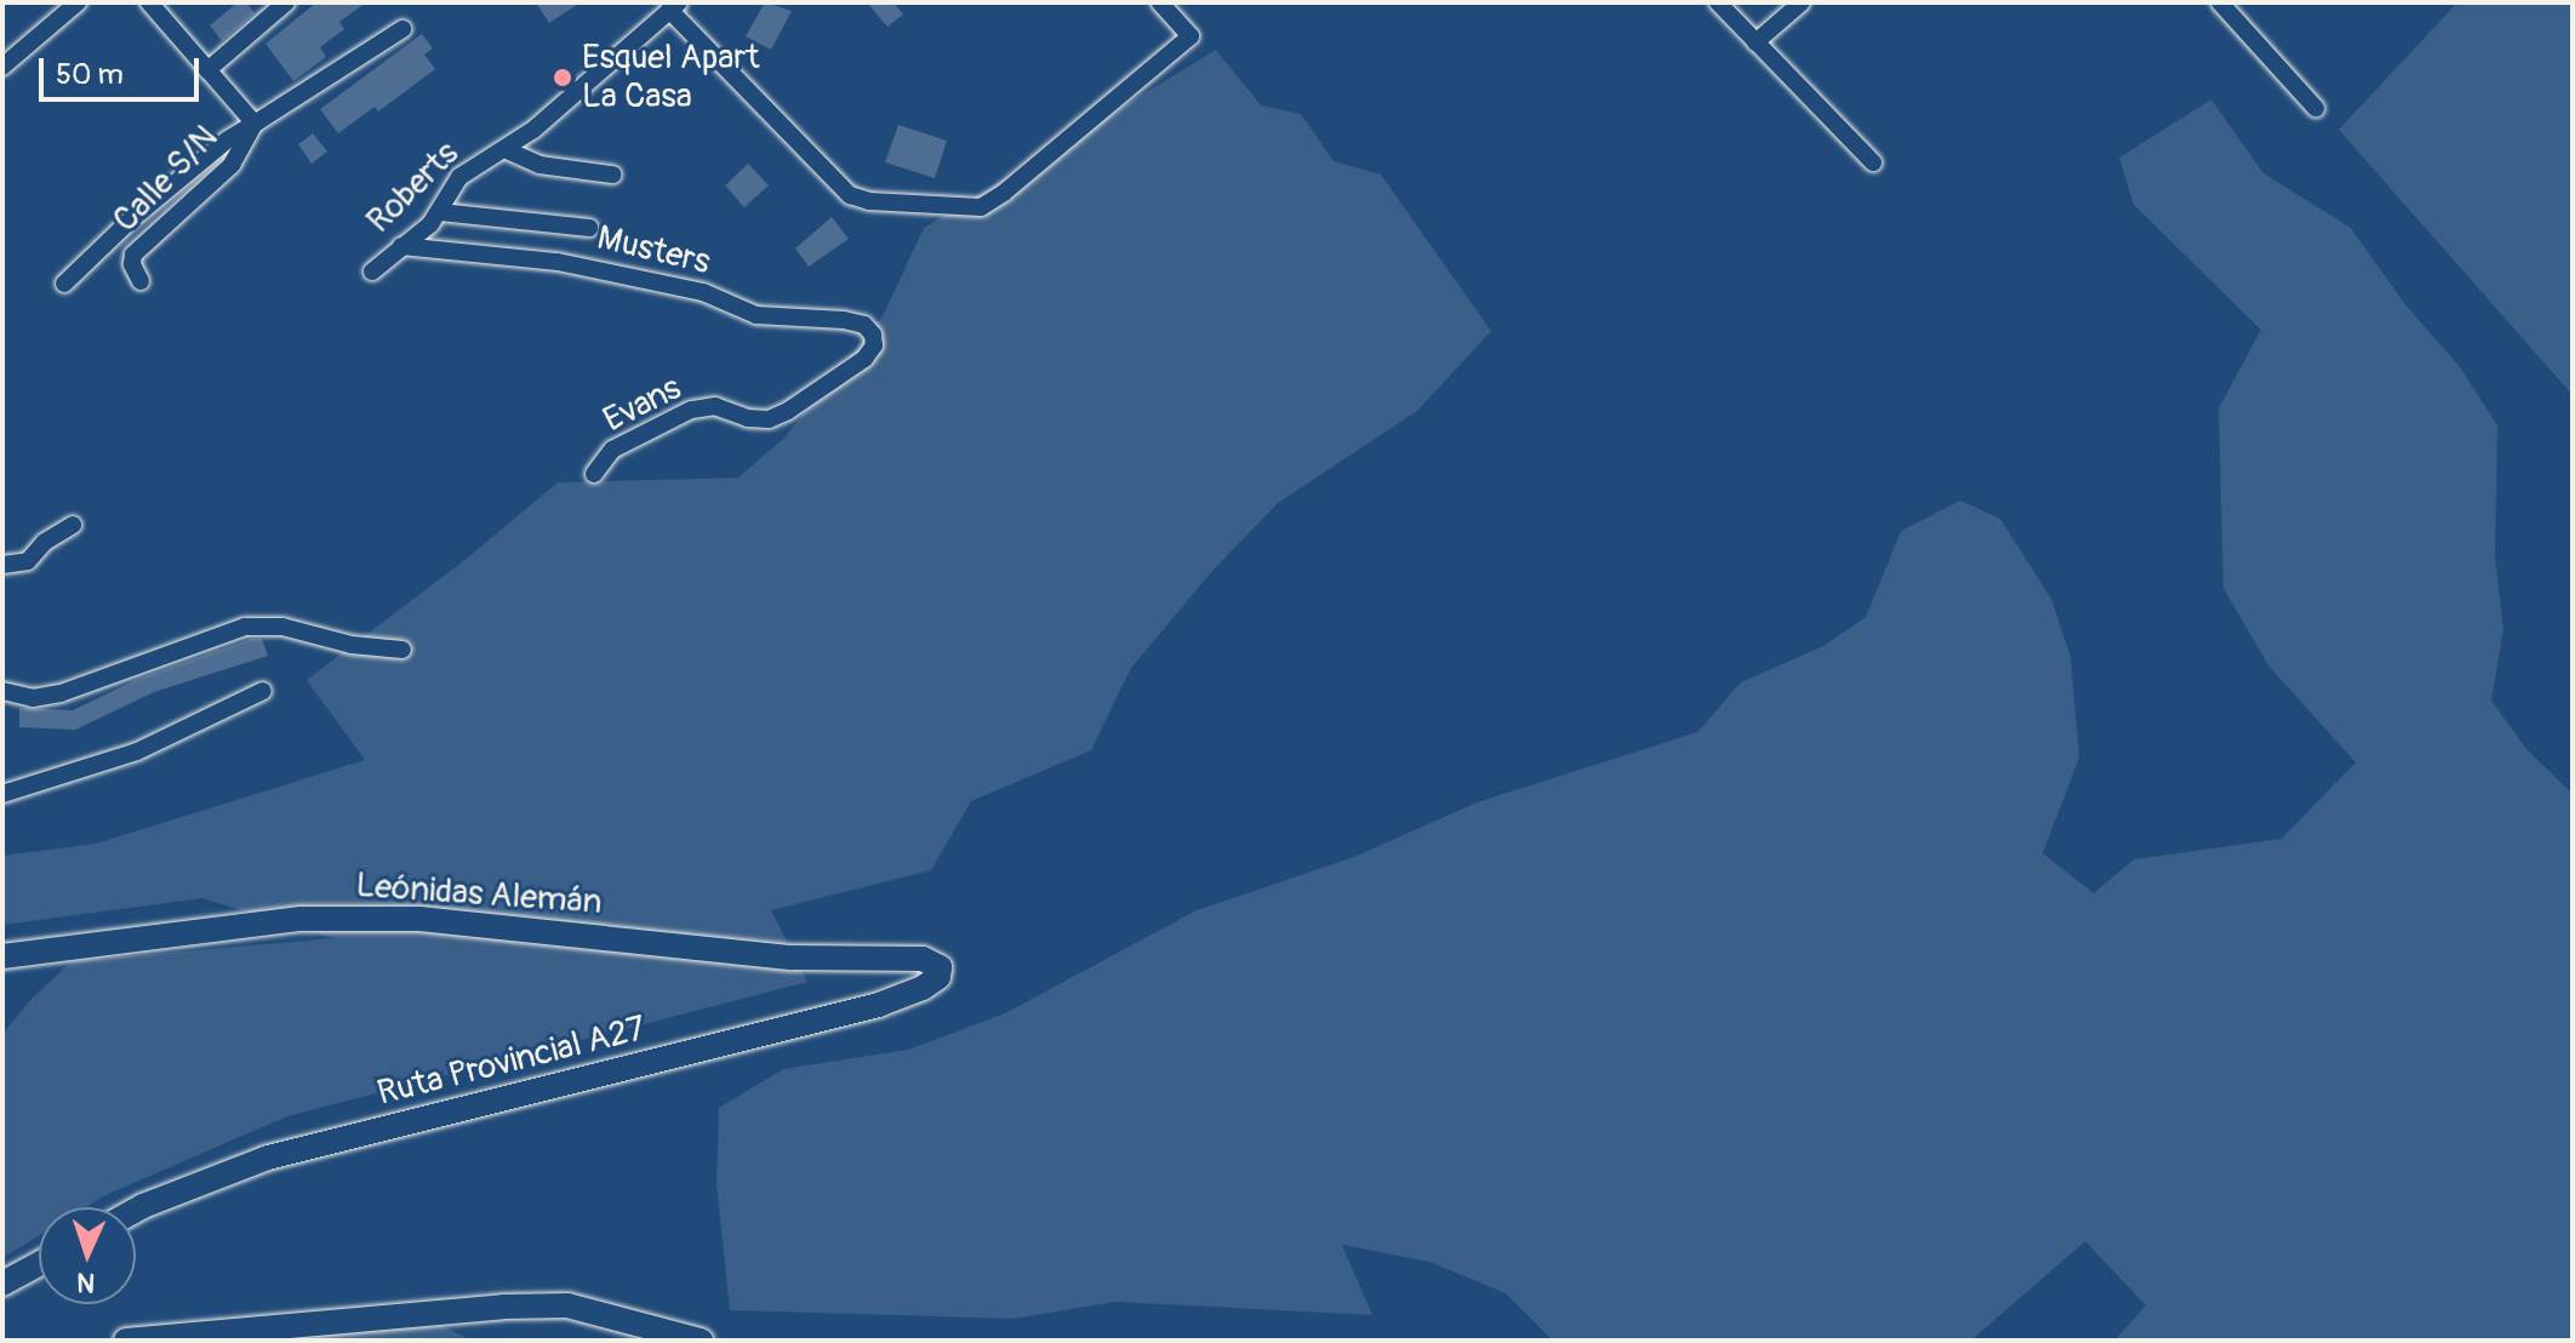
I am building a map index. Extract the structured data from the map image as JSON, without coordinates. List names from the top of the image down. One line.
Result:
{"streets":{"street":["Calle S/N","Roberts","Musters","Evans","Leónidas Alemán","Ruta Provincial A27"]},"crossings":[["Roberts","Musters"],["Musters","Evans"],["Leónidas Alemán","Ruta Provincial A27"]],"places":["Esquel Apart La Casa"],"scale_bar":"50 m","north":"bottom"}
